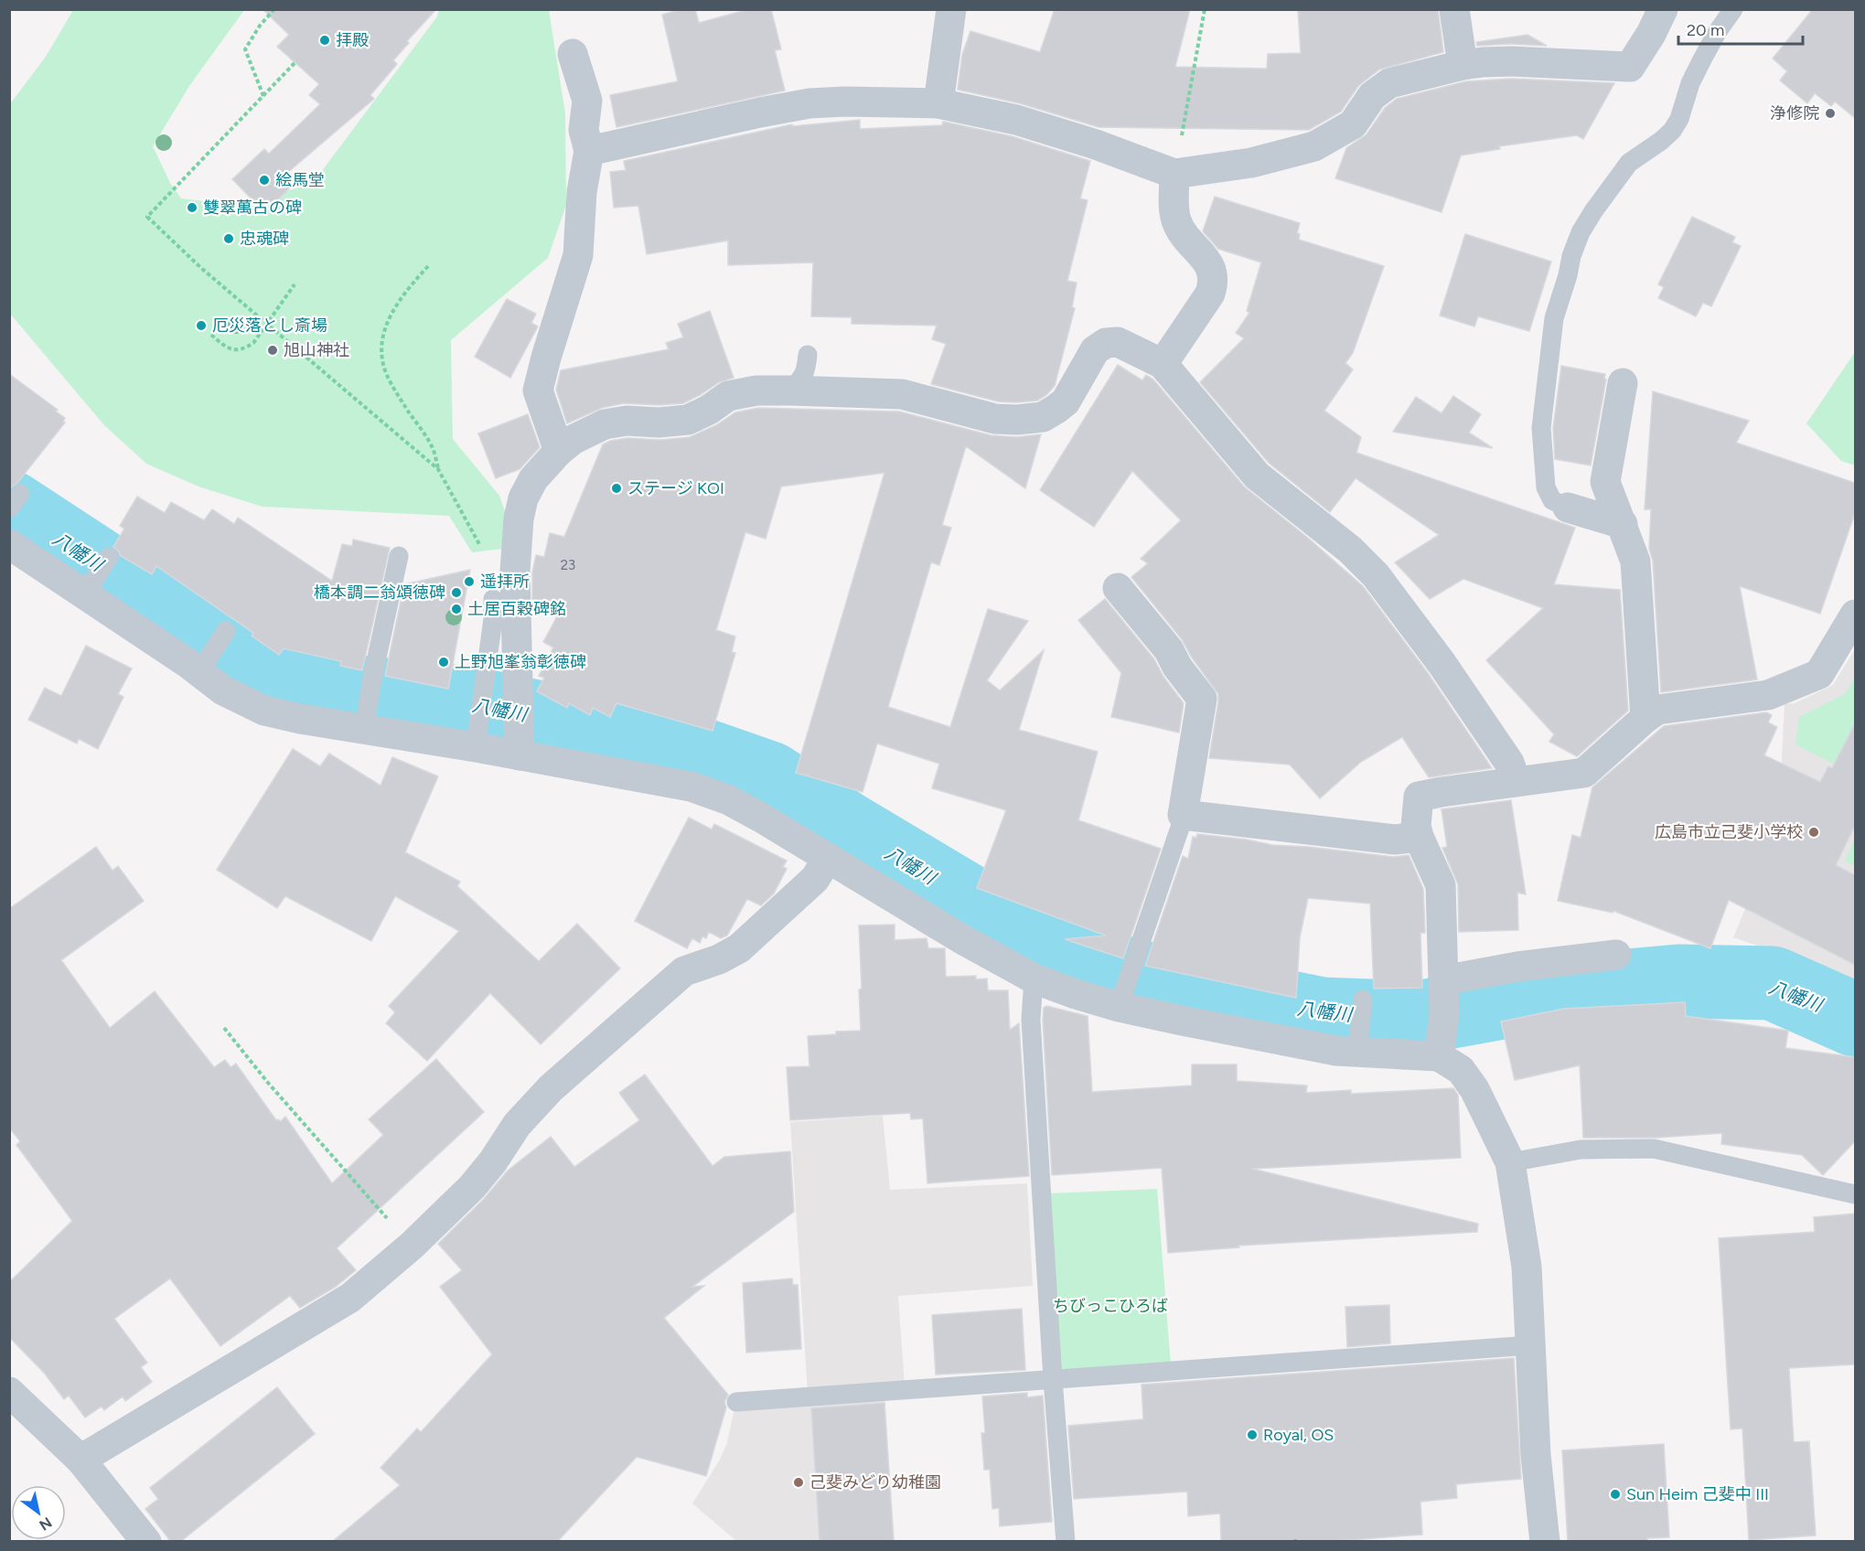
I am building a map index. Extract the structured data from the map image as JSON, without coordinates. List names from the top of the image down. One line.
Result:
{"water":["八幡川"],"parks":["ちびっこひろば"],"places":["拝殿","浄修院","絵馬堂","雙翠萬古の碑","忠魂碑","厄災落とし斎場","旭山神社","ステージ KOI","遥拝所","橋本調二翁頌徳碑","土居百穀碑銘","上野旭峯翁彰徳碑","広島市立己斐小学校","Royal, OS","己斐みどり幼稚園","Sun Heim 己斐中 III"],"house_numbers":["23"],"scale_bar":"20 m","north":"bottom right"}
